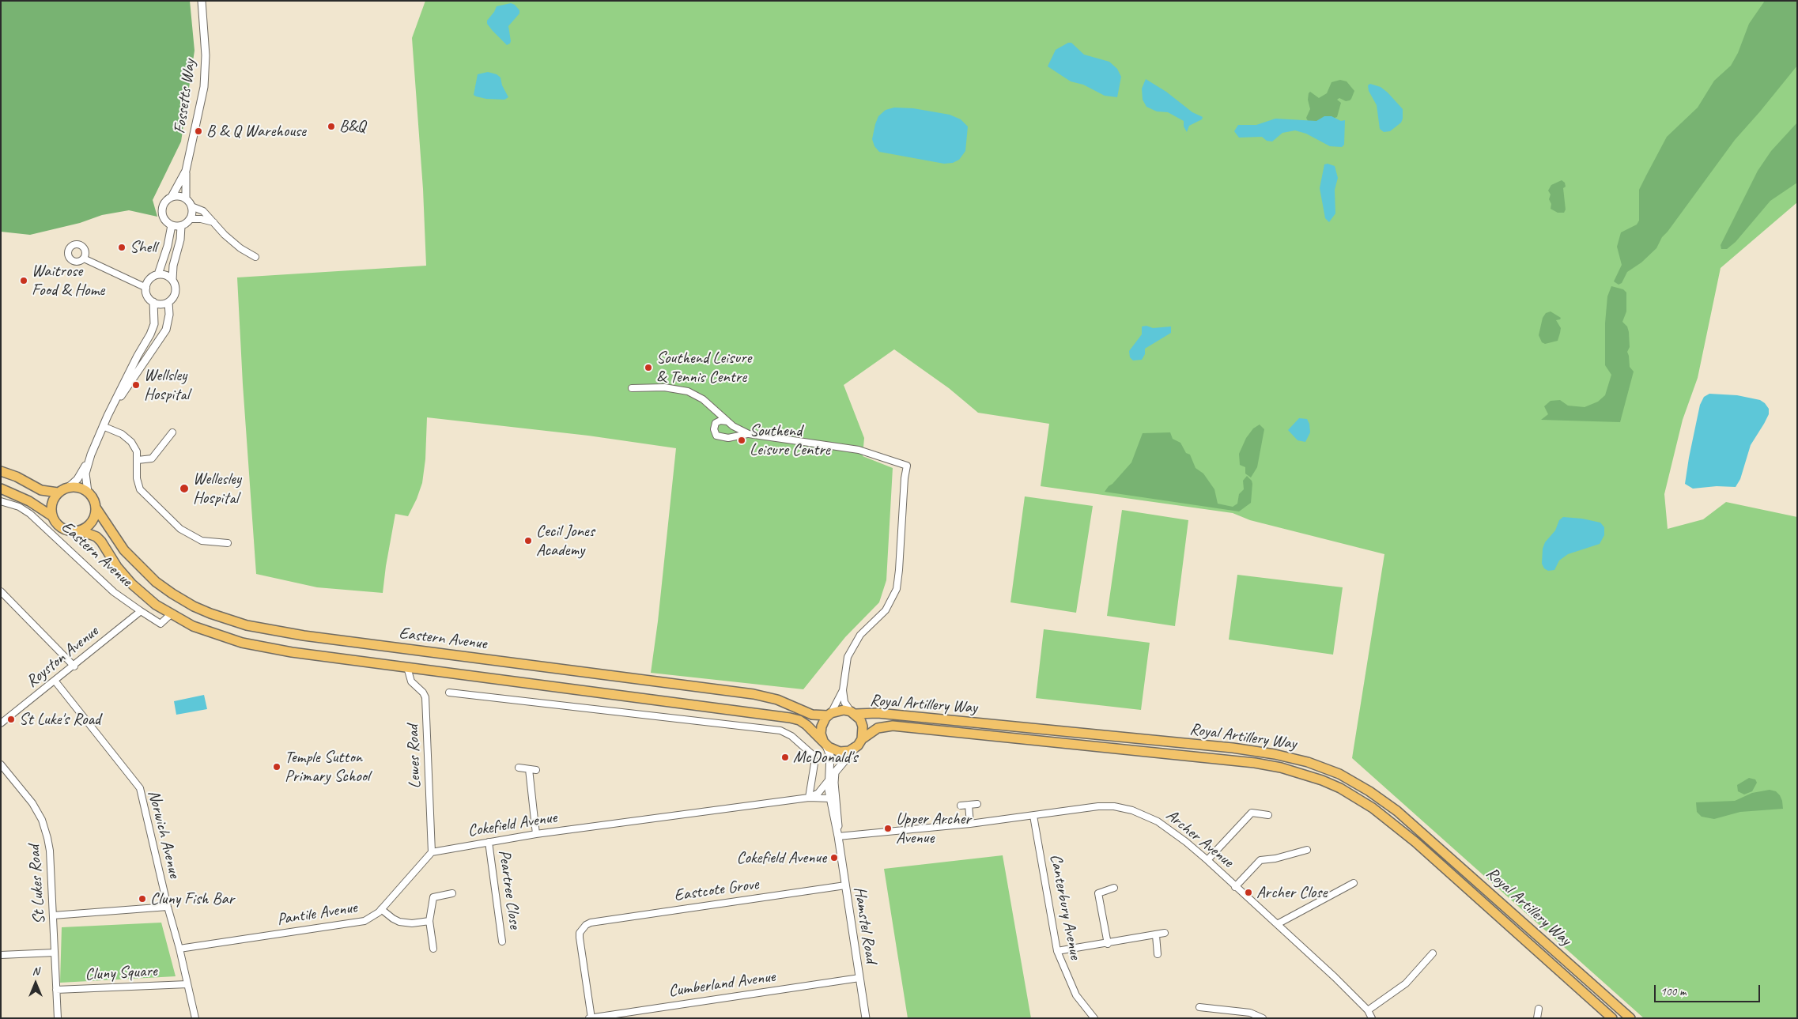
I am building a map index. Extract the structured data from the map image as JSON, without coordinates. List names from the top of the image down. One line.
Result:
{"streets":{"main road":["Eastern Avenue","Royal Artillery Way"],"street":["Fossetts Way","Royston Avenue","Lewes Road","Cokefield Avenue","Norwich Avenue","Archer Avenue","St Lukes Road","Peartree Close","Eastcote Grove","Canterbury Avenue","Pantile Avenue","Hamstel Road","Cluny Square","Cumberland Avenue"]},"crossings":[["Eastern Avenue","Royston Avenue"],["Eastern Avenue","Royal Artillery Way"],["Eastern Avenue","Lewes Road"],["Eastern Avenue","Hamstel Road"],["Royston Avenue","Norwich Avenue"],["Royal Artillery Way","Hamstel Road"],["Lewes Road","Cokefield Avenue"],["Lewes Road","Pantile Avenue"],["Cokefield Avenue","Peartree Close"],["Cokefield Avenue","Pantile Avenue"],["Cokefield Avenue","Hamstel Road"],["Norwich Avenue","Pantile Avenue"],["Norwich Avenue","Cluny Square"],["Archer Avenue","Canterbury Avenue"],["Archer Avenue","Hamstel Road"],["St Lukes Road","Cluny Square"],["Eastcote Grove","Hamstel Road"],["Eastcote Grove","Cumberland Avenue"],["Hamstel Road","Cumberland Avenue"]],"places":["B&Q","B & Q Warehouse","Shell","Waitrose Food & Home","Southend Leisure & Tennis Centre","Wellsley Hospital","Southend Leisure Centre","Wellesley Hospital","Cecil Jones Academy","St Luke's Road","McDonald's","Temple Sutton Primary School","Upper Archer Avenue","Cokefield Avenue","Archer Close","Cluny Fish Bar"],"scale_bar":"100 m","north":"top"}
